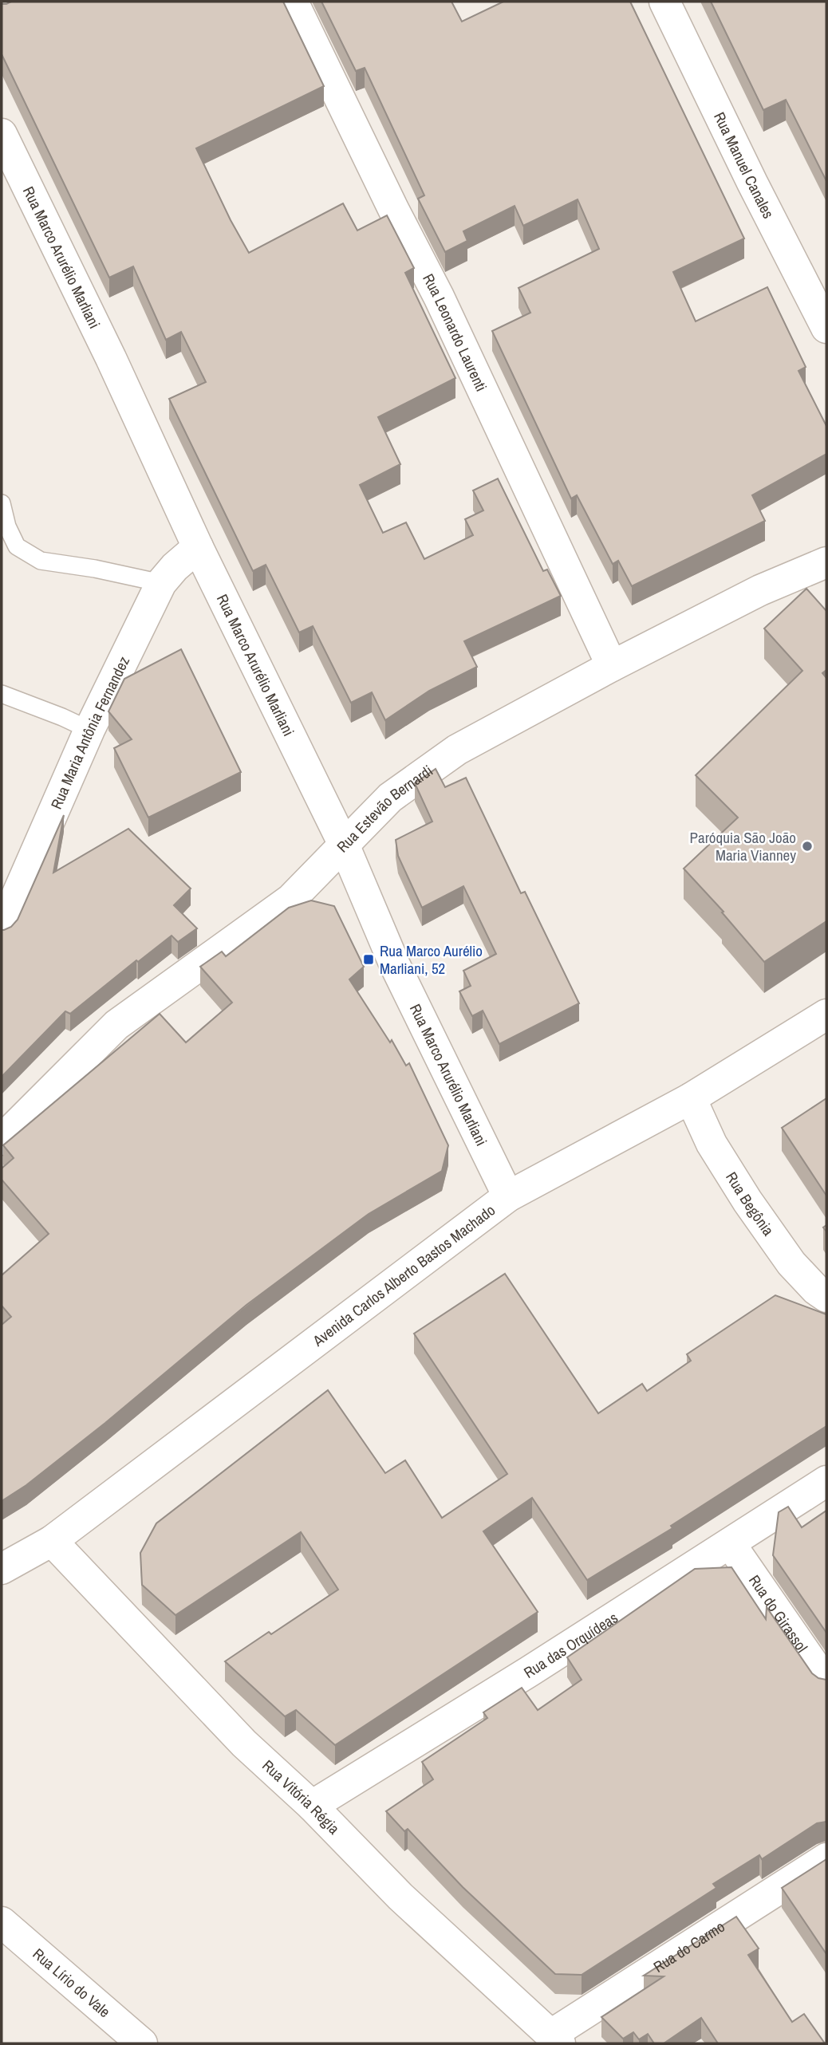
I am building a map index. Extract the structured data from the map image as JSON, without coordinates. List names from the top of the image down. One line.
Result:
{"streets":{"street":["Rua Manuel Canales","Rua Marco Arurélio Marliani","Rua Leonardo Laurenti","Rua Maria Antônia Fernandez","Rua Estevão Bernardi","Rua Begônia","Avenida Carlos Alberto Bastos Machado","Rua do Girassol","Rua das Orquídeas","Rua Vitória Régia","Rua do Carmo","Rua Lírio do Vale"]},"crossings":[["Rua Marco Arurélio Marliani","Rua Maria Antônia Fernandez"],["Rua Marco Arurélio Marliani","Rua Estevão Bernardi"],["Rua Marco Arurélio Marliani","Avenida Carlos Alberto Bastos Machado"],["Rua Leonardo Laurenti","Rua Estevão Bernardi"],["Rua Begônia","Avenida Carlos Alberto Bastos Machado"],["Avenida Carlos Alberto Bastos Machado","Rua Vitória Régia"],["Rua do Girassol","Rua das Orquídeas"],["Rua das Orquídeas","Rua Vitória Régia"],["Rua Vitória Régia","Rua do Carmo"]],"places":{"other":["Paróquia São João Maria Vianney"],"transit":["Rua Marco Aurélio Marliani, 52"]}}
